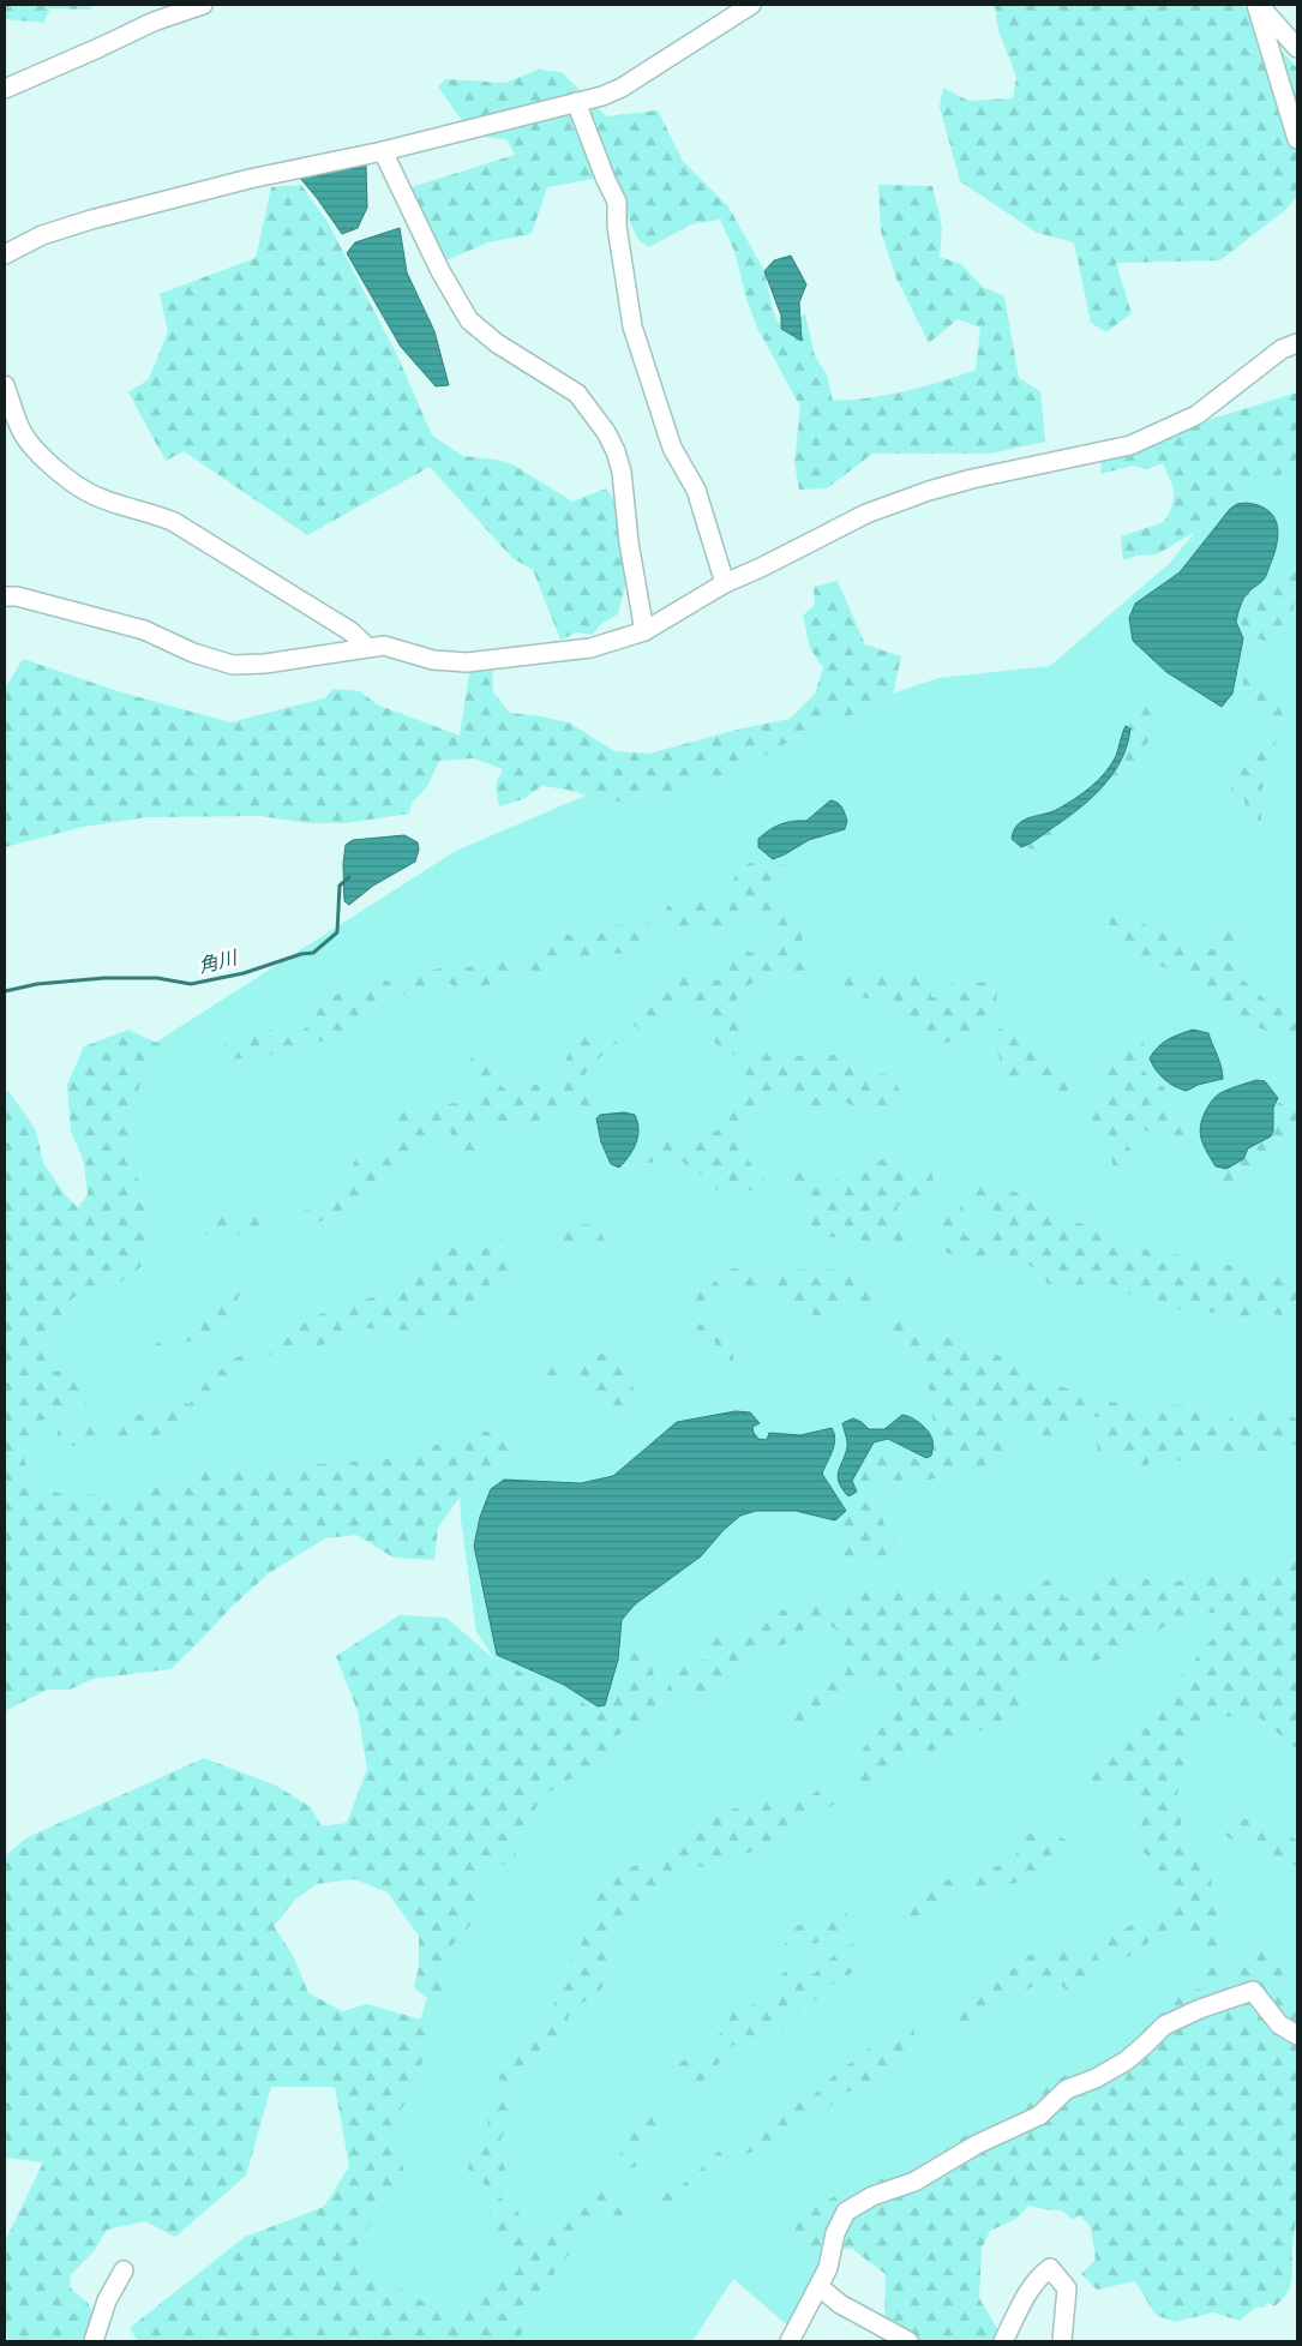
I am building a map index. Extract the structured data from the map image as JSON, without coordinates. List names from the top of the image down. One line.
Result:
{"water":["角川"]}
